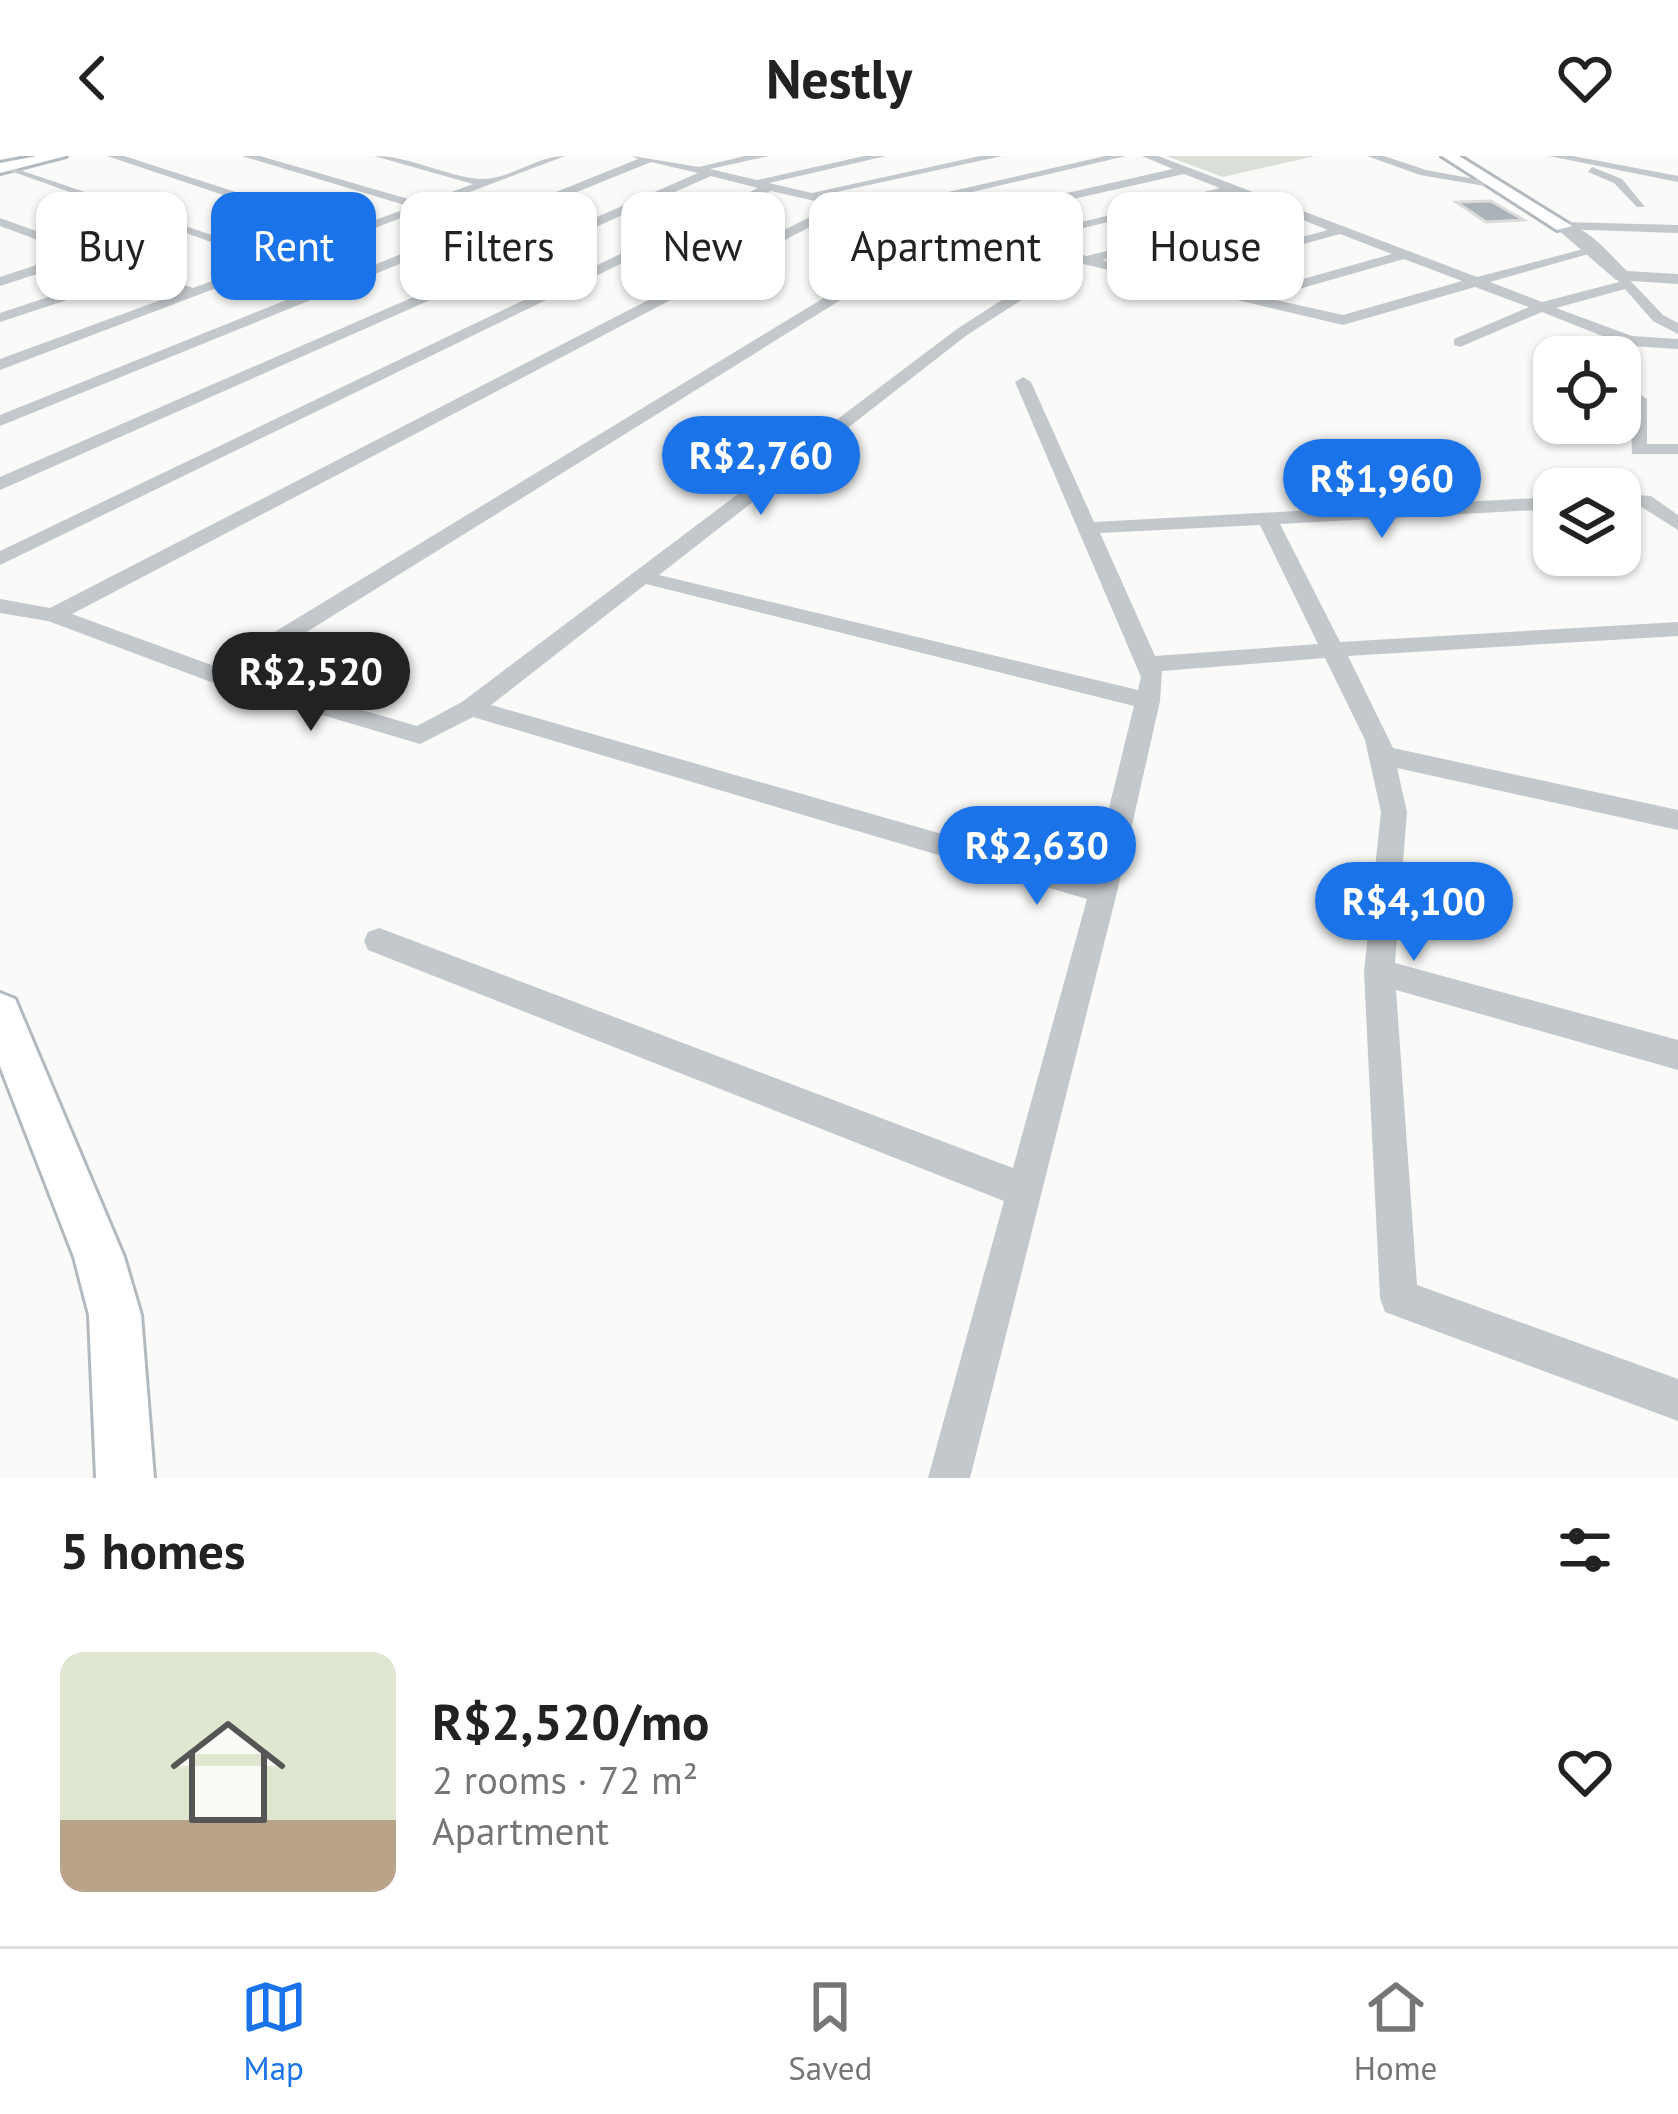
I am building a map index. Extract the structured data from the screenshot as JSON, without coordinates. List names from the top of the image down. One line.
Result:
{"page":{"header":"Nestly","chip":["Buy","Rent","Filters","New","Apartment","House"],"price":["R$2,760","R$1,960","R$2,520","R$2,630","R$4,100"],"heading":"5 homes","list":[{"name":"R$2,520/mo","note":"2 rooms · 72 m² · Apartment"}],"tabs":["Map","Saved","Home"]}}
